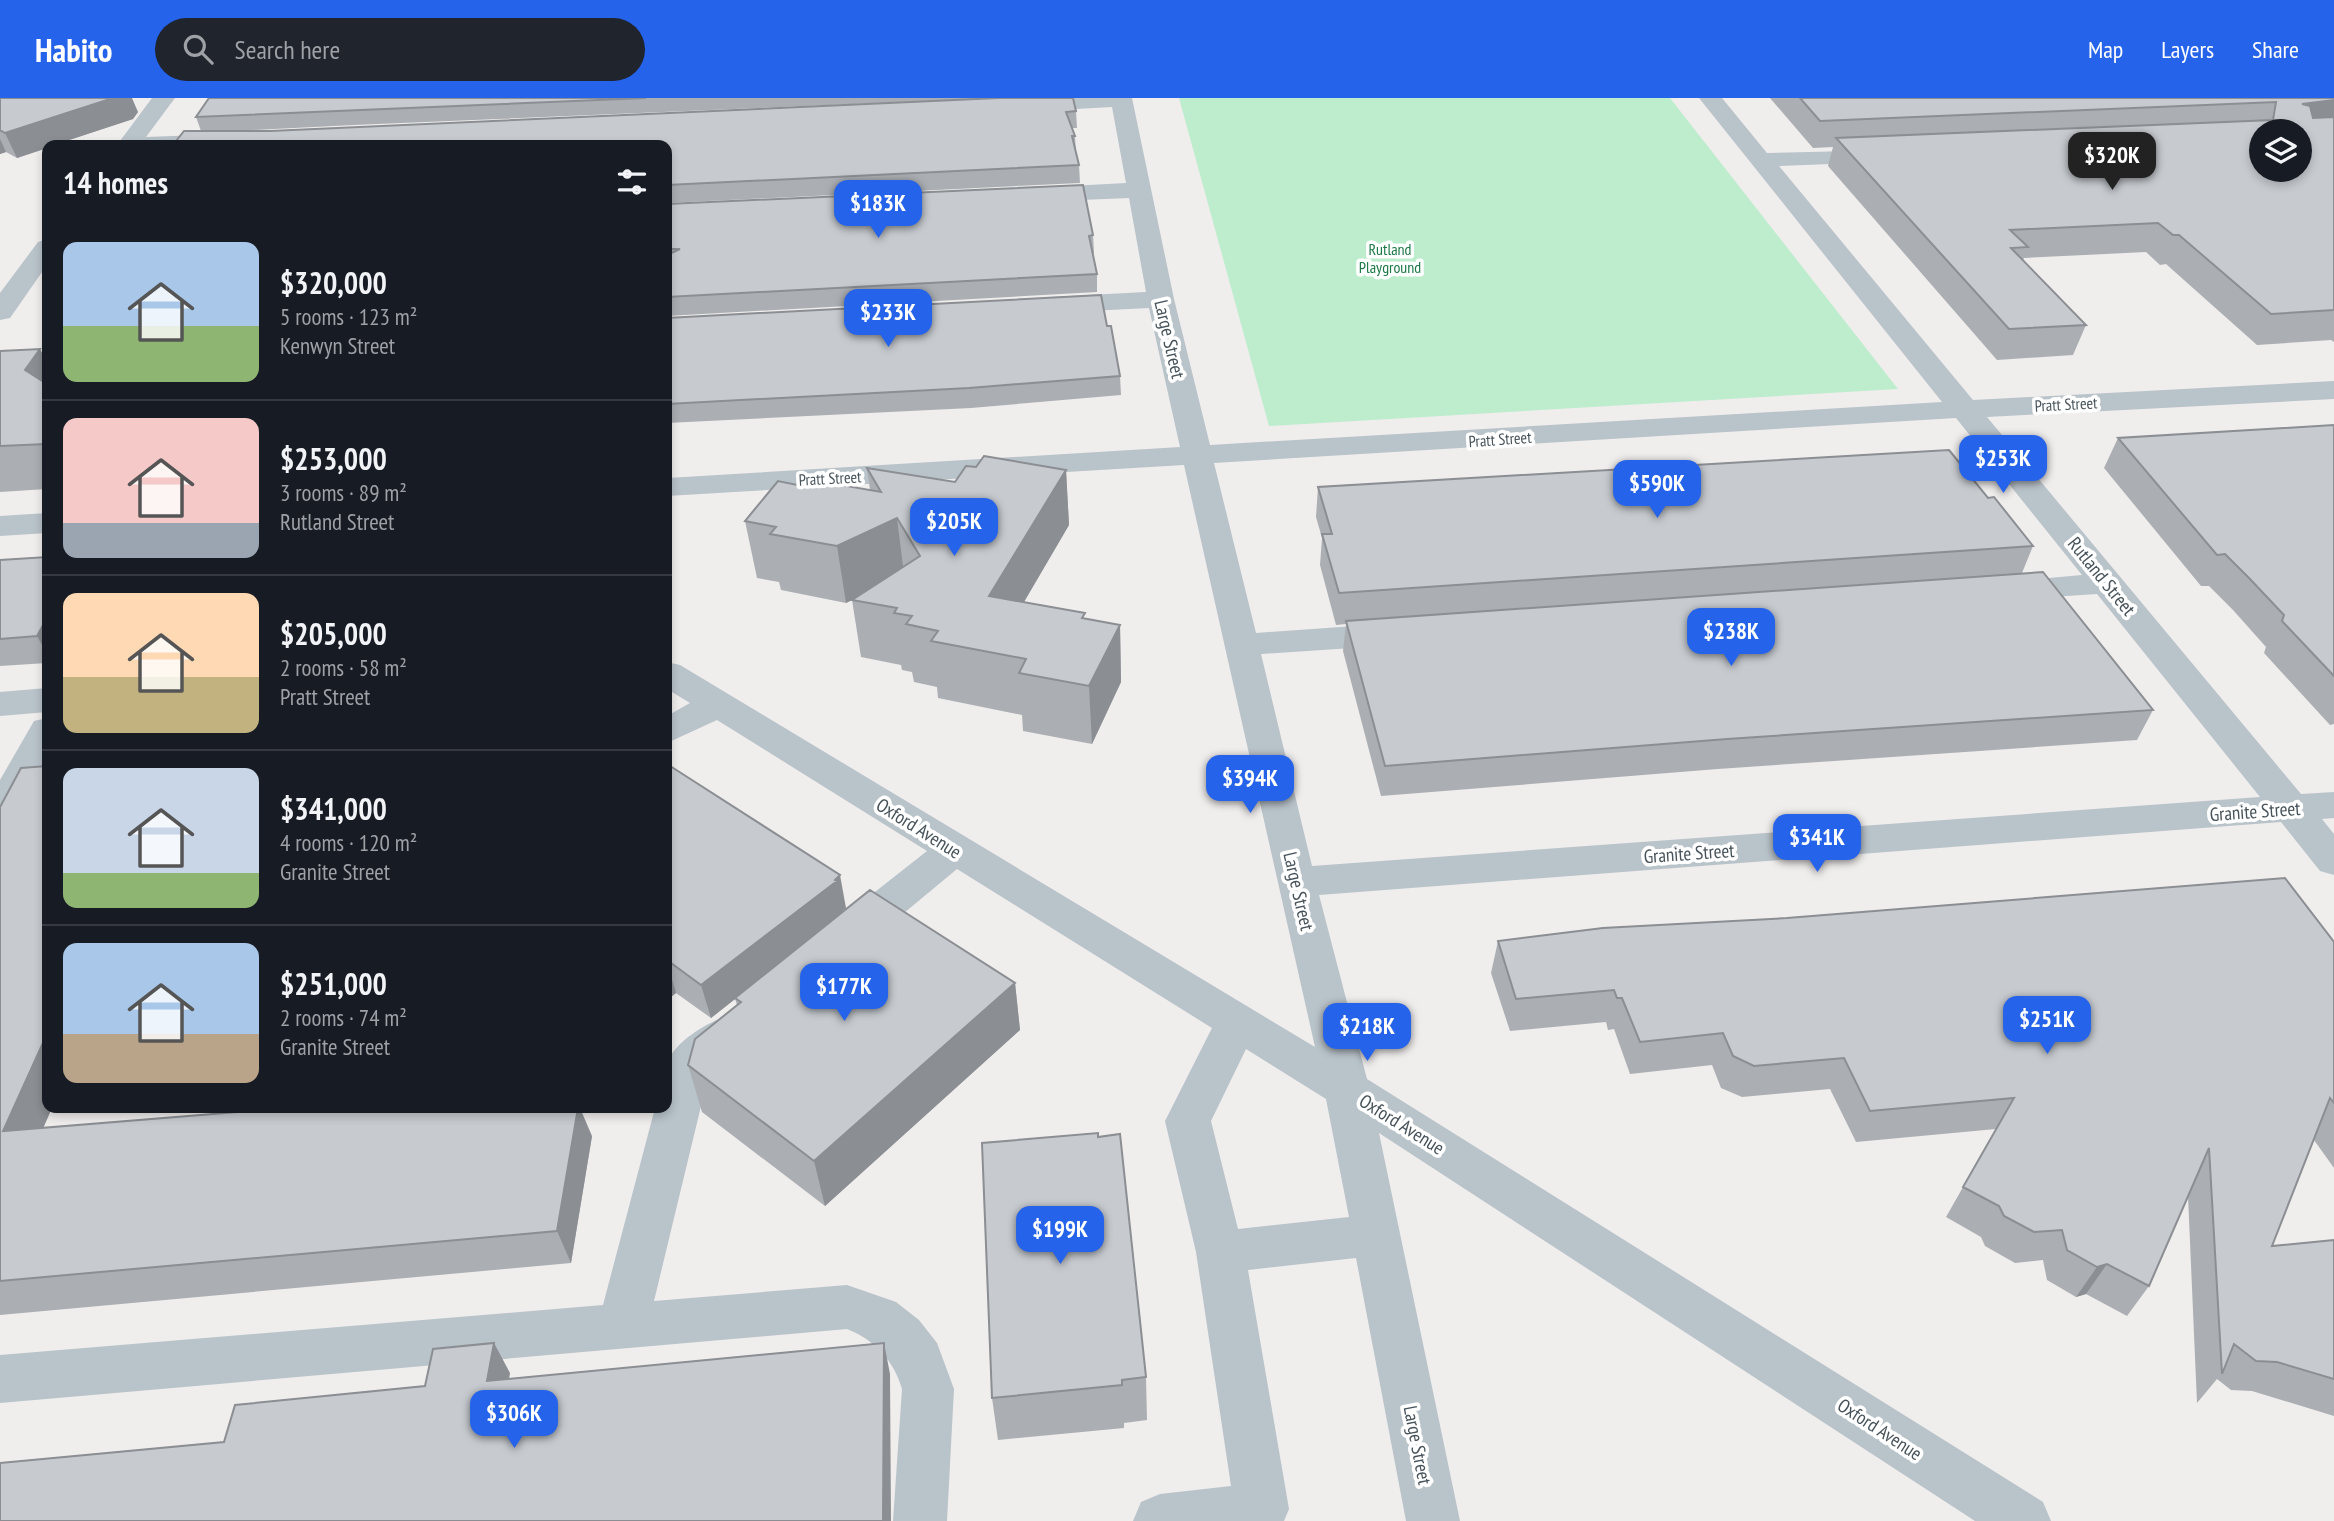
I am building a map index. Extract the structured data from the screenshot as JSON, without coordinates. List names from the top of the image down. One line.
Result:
{"streets":{"street":["Large Street","Pratt Street","Rutland Street","Granite Street","Oxford Avenue"]},"crossings":[["Large Street","Pratt Street"],["Large Street","Granite Street"],["Large Street","Oxford Avenue"],["Pratt Street","Rutland Street"],["Rutland Street","Granite Street"]],"parks":["Rutland Playground"],"page":{"header":"Habito","search":"Search here","nav":["Map","Layers","Share"],"price":["$320K","$183K","$233K","$253K","$590K","$205K","$238K","$394K","$341K","$177K","$251K","$218K","$199K","$306K"],"heading":"14 homes","list":[{"name":"$320,000","note":"5 rooms · 123 m² · Kenwyn Street"},{"name":"$253,000","note":"3 rooms · 89 m² · Rutland Street"},{"name":"$205,000","note":"2 rooms · 58 m² · Pratt Street"},{"name":"$341,000","note":"4 rooms · 120 m² · Granite Street"},{"name":"$251,000","note":"2 rooms · 74 m² · Granite Street"}]}}
